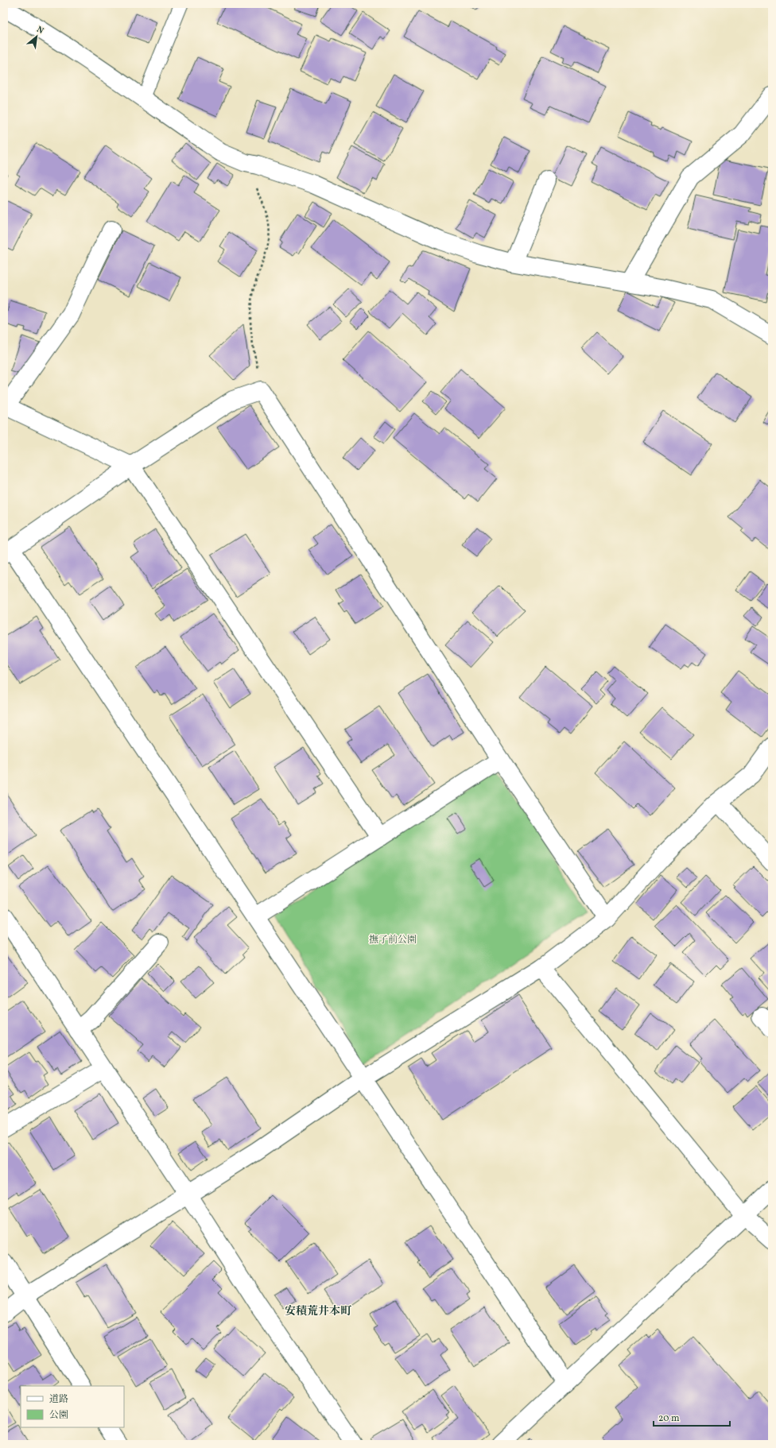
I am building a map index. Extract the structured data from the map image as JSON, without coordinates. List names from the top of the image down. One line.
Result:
{"districts":["安積荒井本町"],"parks":["撫子前公園"],"legend":["道路","公園"],"scale_bar":"20 m","north":"top right"}
